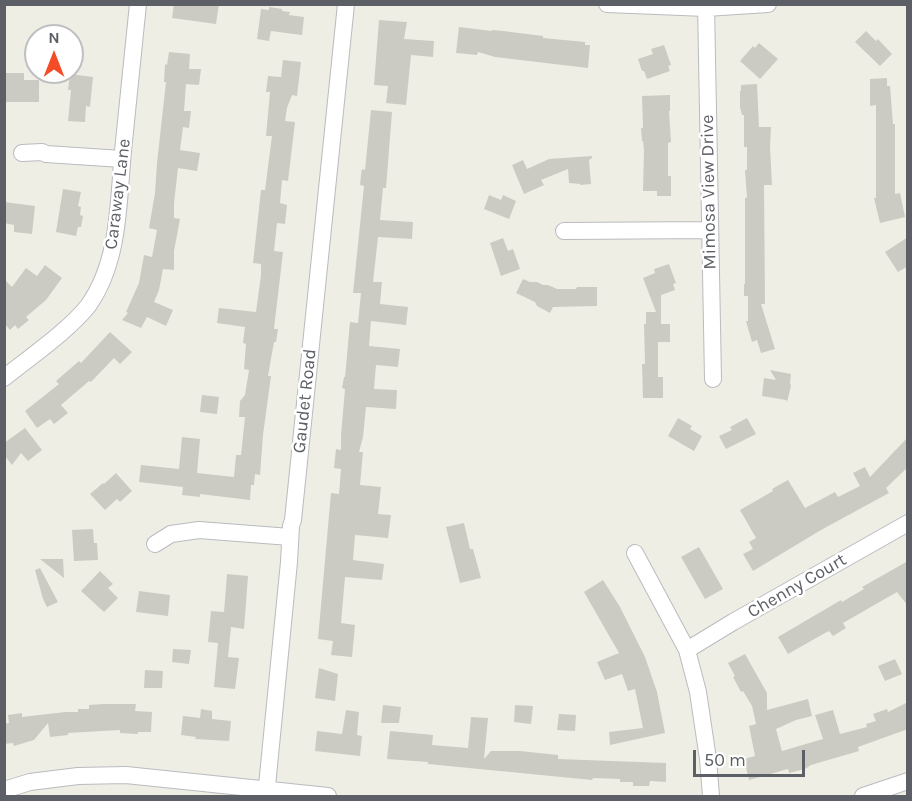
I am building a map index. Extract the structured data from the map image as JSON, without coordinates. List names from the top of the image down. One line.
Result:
{"streets":{"street":["Mimosa View Drive","Caraway Lane","Gaudet Road","Chenny Court"]},"scale_bar":"50 m","north":"top"}
